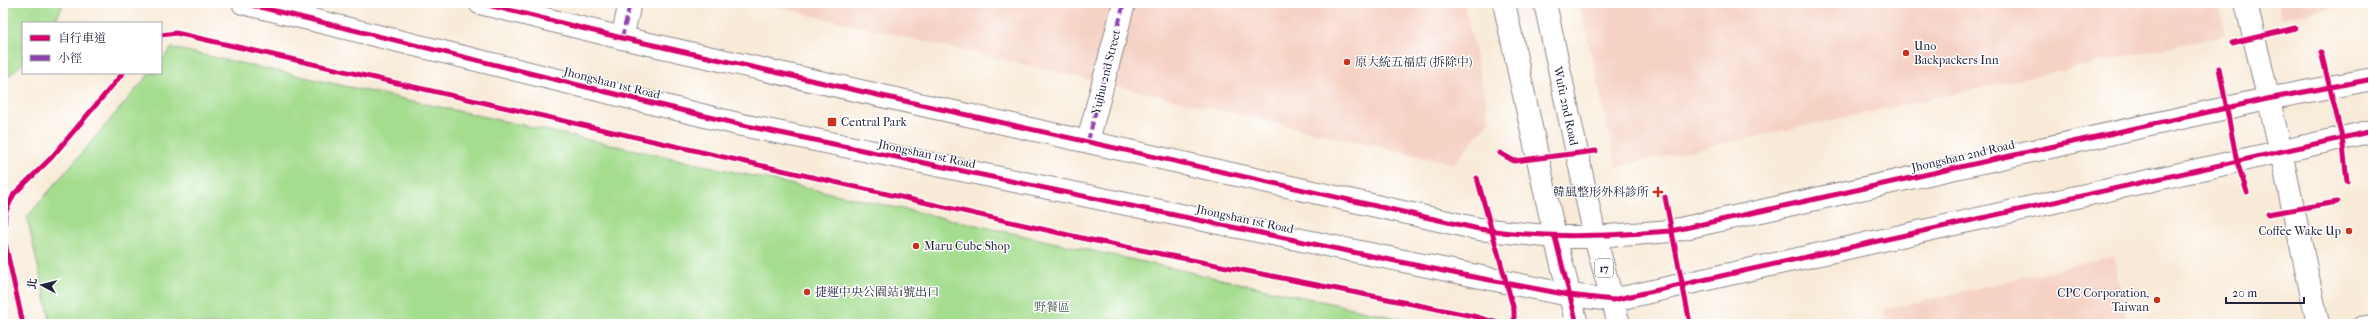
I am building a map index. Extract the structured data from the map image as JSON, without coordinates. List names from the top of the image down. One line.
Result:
{"streets":{"main road":["Yujhu 2nd Street","Jhongshan 1st Road","Wufu 2nd Road","Jhongshan 2nd Road","17"]},"crossings":[["Jhongshan 1st Road","Wufu 2nd Road"],["Wufu 2nd Road","Jhongshan 2nd Road"]],"parks":["野餐區"],"places":{"other":["Uno Backpackers Inn","原大統五福店 (拆除中)","Coffee Wake Up","Maru Cube Shop","捷運中央公園站1號出口","CPC Corporation, Taiwan"],"transit":["Central Park"],"health":["韓風整形外科診所"]},"legend":["自行車道","小徑"],"scale_bar":"20 m","north":"left"}
